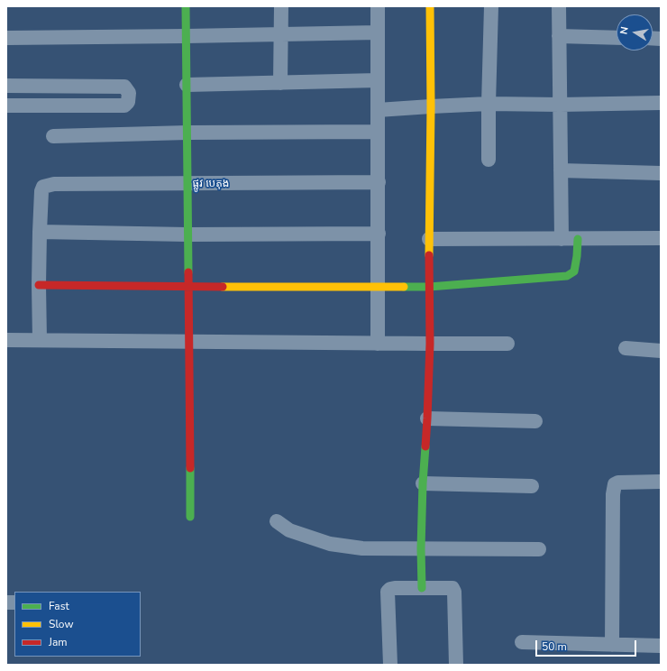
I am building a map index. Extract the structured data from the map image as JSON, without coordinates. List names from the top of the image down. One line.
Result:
{"streets":{"street":["ផ្លូវ បេតុង"]},"legend":["Fast","Slow","Jam"],"scale_bar":"50 m","north":"left"}
